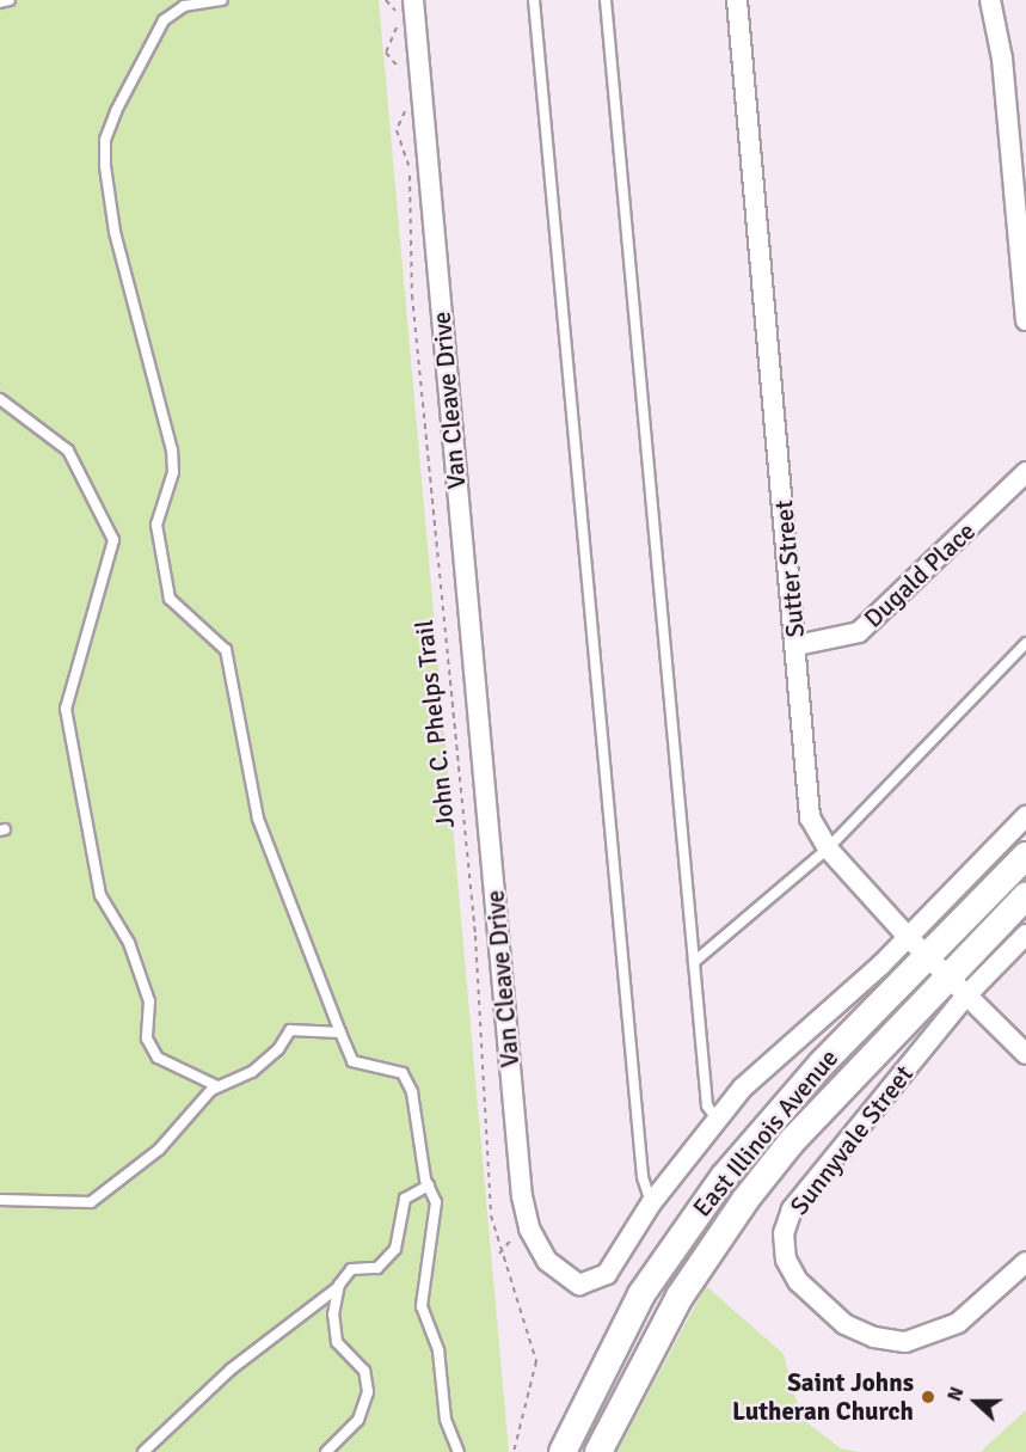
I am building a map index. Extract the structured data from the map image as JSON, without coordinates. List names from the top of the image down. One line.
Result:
{"streets":{"main road":["East Illinois Avenue"],"street":["Van Cleave Drive","Sutter Street","Dugald Place","Sunnyvale Street"],"path":["John C. Phelps Trail"]},"crossings":[["Van Cleave Drive","Sutter Street"],["Sutter Street","Dugald Place"],["Sutter Street","East Illinois Avenue"],["Sutter Street","Sunnyvale Street"]],"places":["Saint Johns Lutheran Church"],"north":"left"}
